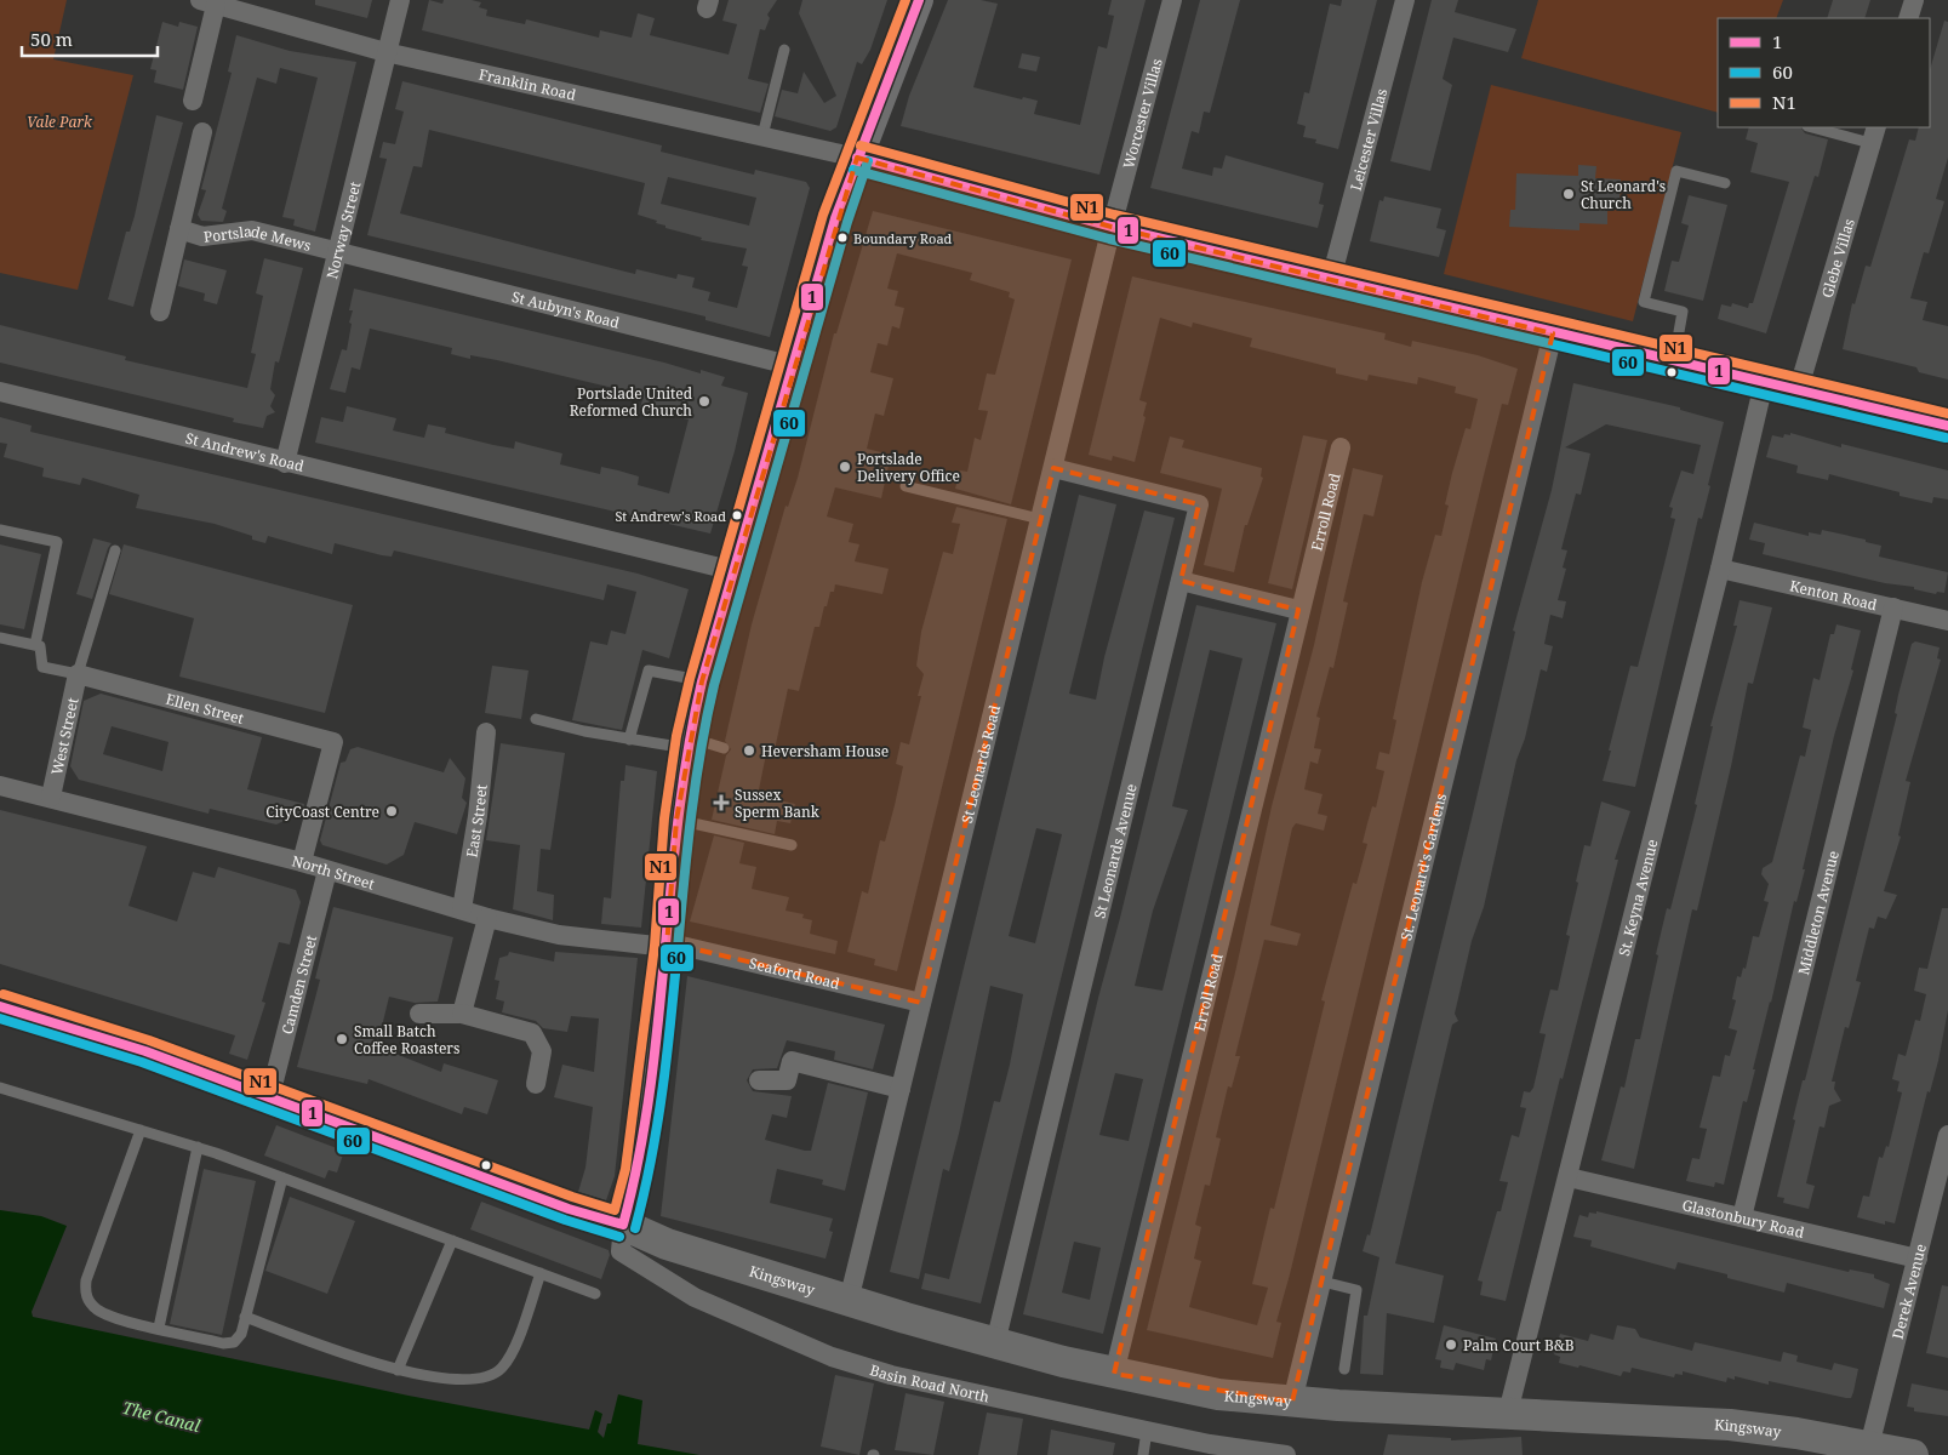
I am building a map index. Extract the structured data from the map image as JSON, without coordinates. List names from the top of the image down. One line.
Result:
{"streets":{"main road":["Kingsway"],"street":["Franklin Road","Worcester Villas","Leicester Villas","Norway Street","Portslade Mews","Glebe Villas","St Aubyn's Road","St Andrew's Road","Erroll Road","Kenton Road","Ellen Street","West Street","St Leonards Road","East Street","St Leonards Avenue","St. Leonard's Gardens","North Street","St. Keyna Avenue","Middleton Avenue","Seaford Road","Camden Street","Glastonbury Road","Derek Avenue","Basin Road North"]},"crossings":[["Franklin Road","Norway Street"],["Worcester Villas","St Leonards Road"],["Norway Street","Portslade Mews"],["Norway Street","St Aubyn's Road"],["Norway Street","St Andrew's Road"],["Portslade Mews","St Aubyn's Road"],["Erroll Road","Kingsway"],["Kenton Road","St. Keyna Avenue"],["Kenton Road","Middleton Avenue"],["Ellen Street","West Street"],["Ellen Street","North Street"],["West Street","North Street"],["St Leonards Road","St Leonards Avenue"],["St Leonards Road","Seaford Road"],["St Leonards Road","Kingsway"],["East Street","North Street"],["St Leonards Avenue","Kingsway"],["St. Leonard's Gardens","Kingsway"],["North Street","Seaford Road"],["North Street","Camden Street"],["St. Keyna Avenue","Glastonbury Road"],["St. Keyna Avenue","Kingsway"],["Middleton Avenue","Glastonbury Road"],["Camden Street","Kingsway"],["Glastonbury Road","Derek Avenue"],["Kingsway","Derek Avenue"],["Kingsway","Basin Road North"]],"water":["The Canal"],"parks":["Vale Park"],"places":{"other":["St Leonard's Church","Boundary Road","Portslade United Reformed Church","Portslade Delivery Office","St Andrew's Road","Heversham House","CityCoast Centre","Small Batch Coffee Roasters","Palm Court B&B"],"health":["Sussex Sperm Bank"]},"lines":["transit line 1","transit line N1","transit line 60"],"legend":["1","60","N1"],"scale_bar":"50 m"}
